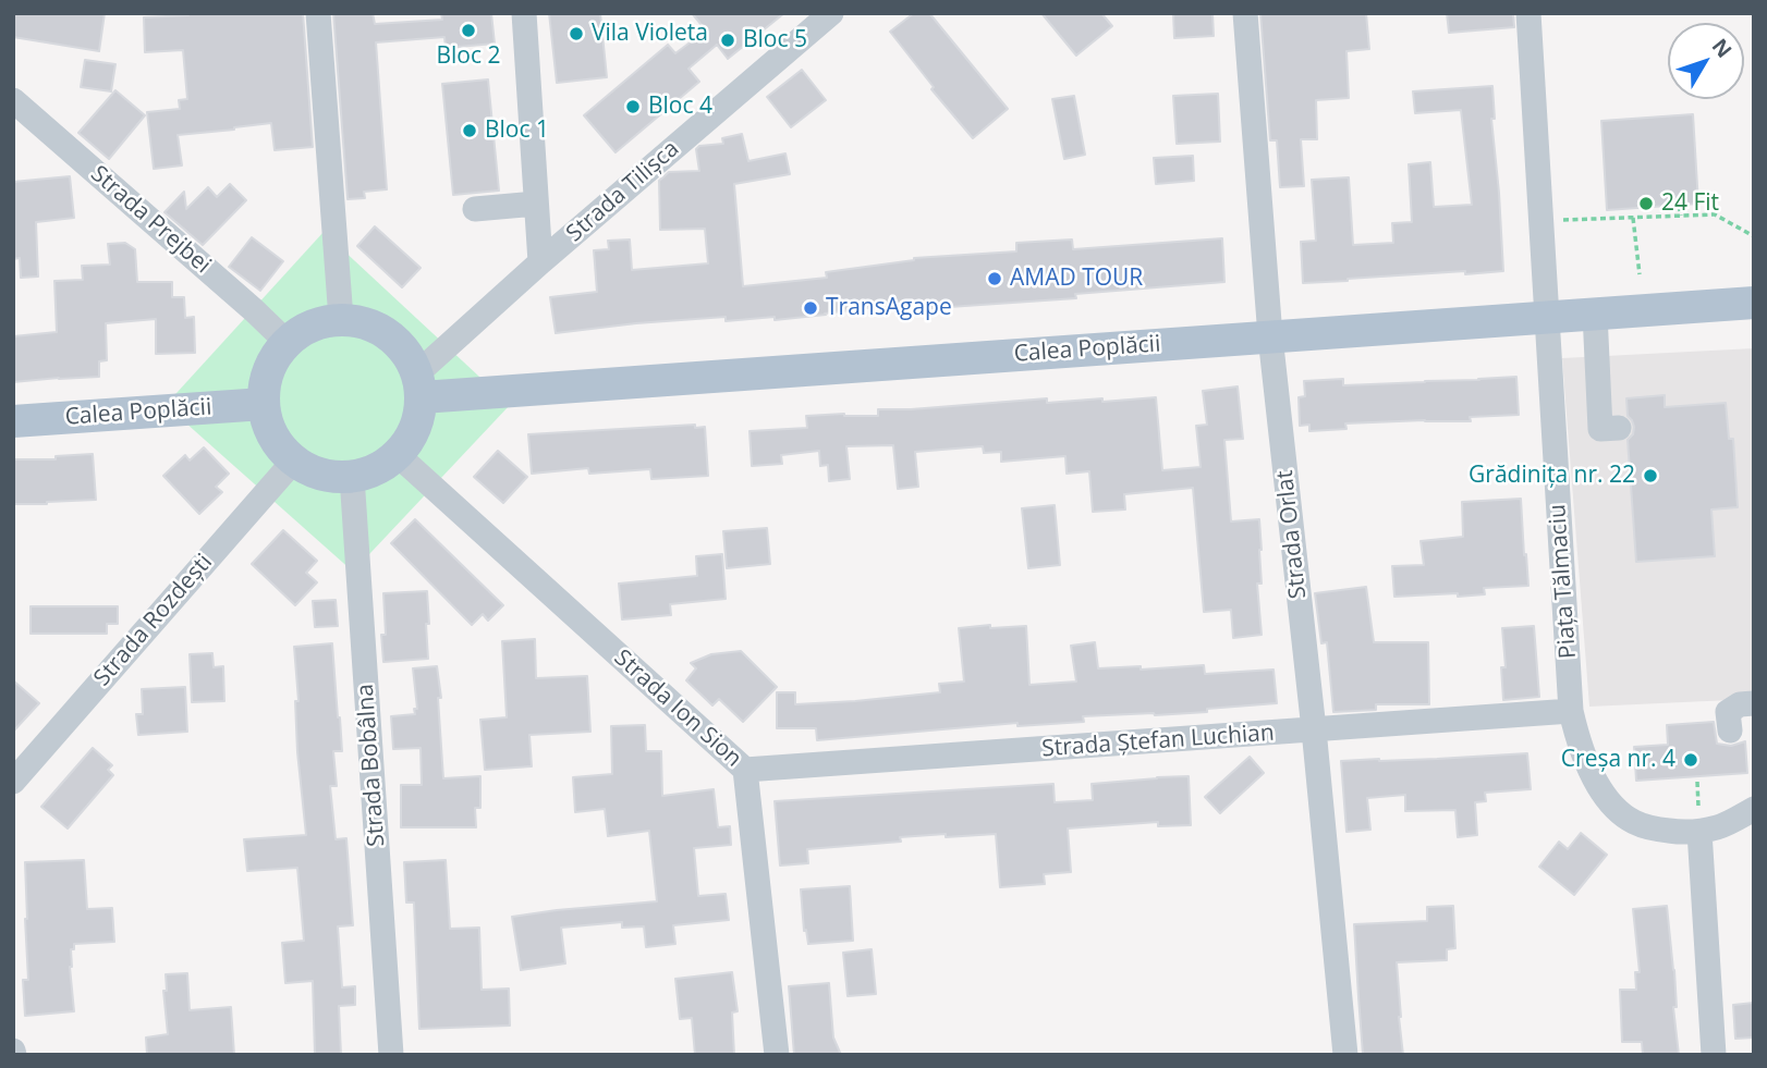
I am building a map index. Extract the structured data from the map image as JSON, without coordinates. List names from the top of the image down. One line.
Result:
{"streets":{"main road":["Calea Poplăcii"],"street":["Strada Tilișca","Strada Prejbei","Strada Orlat","Piața Tălmaciu","Strada Rozdești","Strada Ion Sion","Strada Ștefan Luchian","Strada Bobâlna"]},"crossings":[["Strada Tilișca","Strada Prejbei"],["Strada Tilișca","Calea Poplăcii"],["Strada Tilișca","Strada Rozdești"],["Strada Tilișca","Strada Ion Sion"],["Strada Tilișca","Strada Bobâlna"],["Strada Prejbei","Calea Poplăcii"],["Strada Prejbei","Strada Rozdești"],["Strada Prejbei","Strada Ion Sion"],["Strada Prejbei","Strada Bobâlna"],["Calea Poplăcii","Strada Orlat"],["Calea Poplăcii","Piața Tălmaciu"],["Calea Poplăcii","Strada Rozdești"],["Calea Poplăcii","Strada Ion Sion"],["Calea Poplăcii","Strada Bobâlna"],["Strada Orlat","Strada Ștefan Luchian"],["Piața Tălmaciu","Strada Ștefan Luchian"],["Strada Rozdești","Strada Ion Sion"],["Strada Rozdești","Strada Bobâlna"],["Strada Ion Sion","Strada Ștefan Luchian"],["Strada Ion Sion","Strada Bobâlna"]],"places":["Bloc 2","Vila Violeta","Bloc 5","Bloc 4","Bloc 1","24 Fit","AMAD TOUR","TransAgape","Grădinița nr. 22","Creșa nr. 4"],"north":"top right"}
